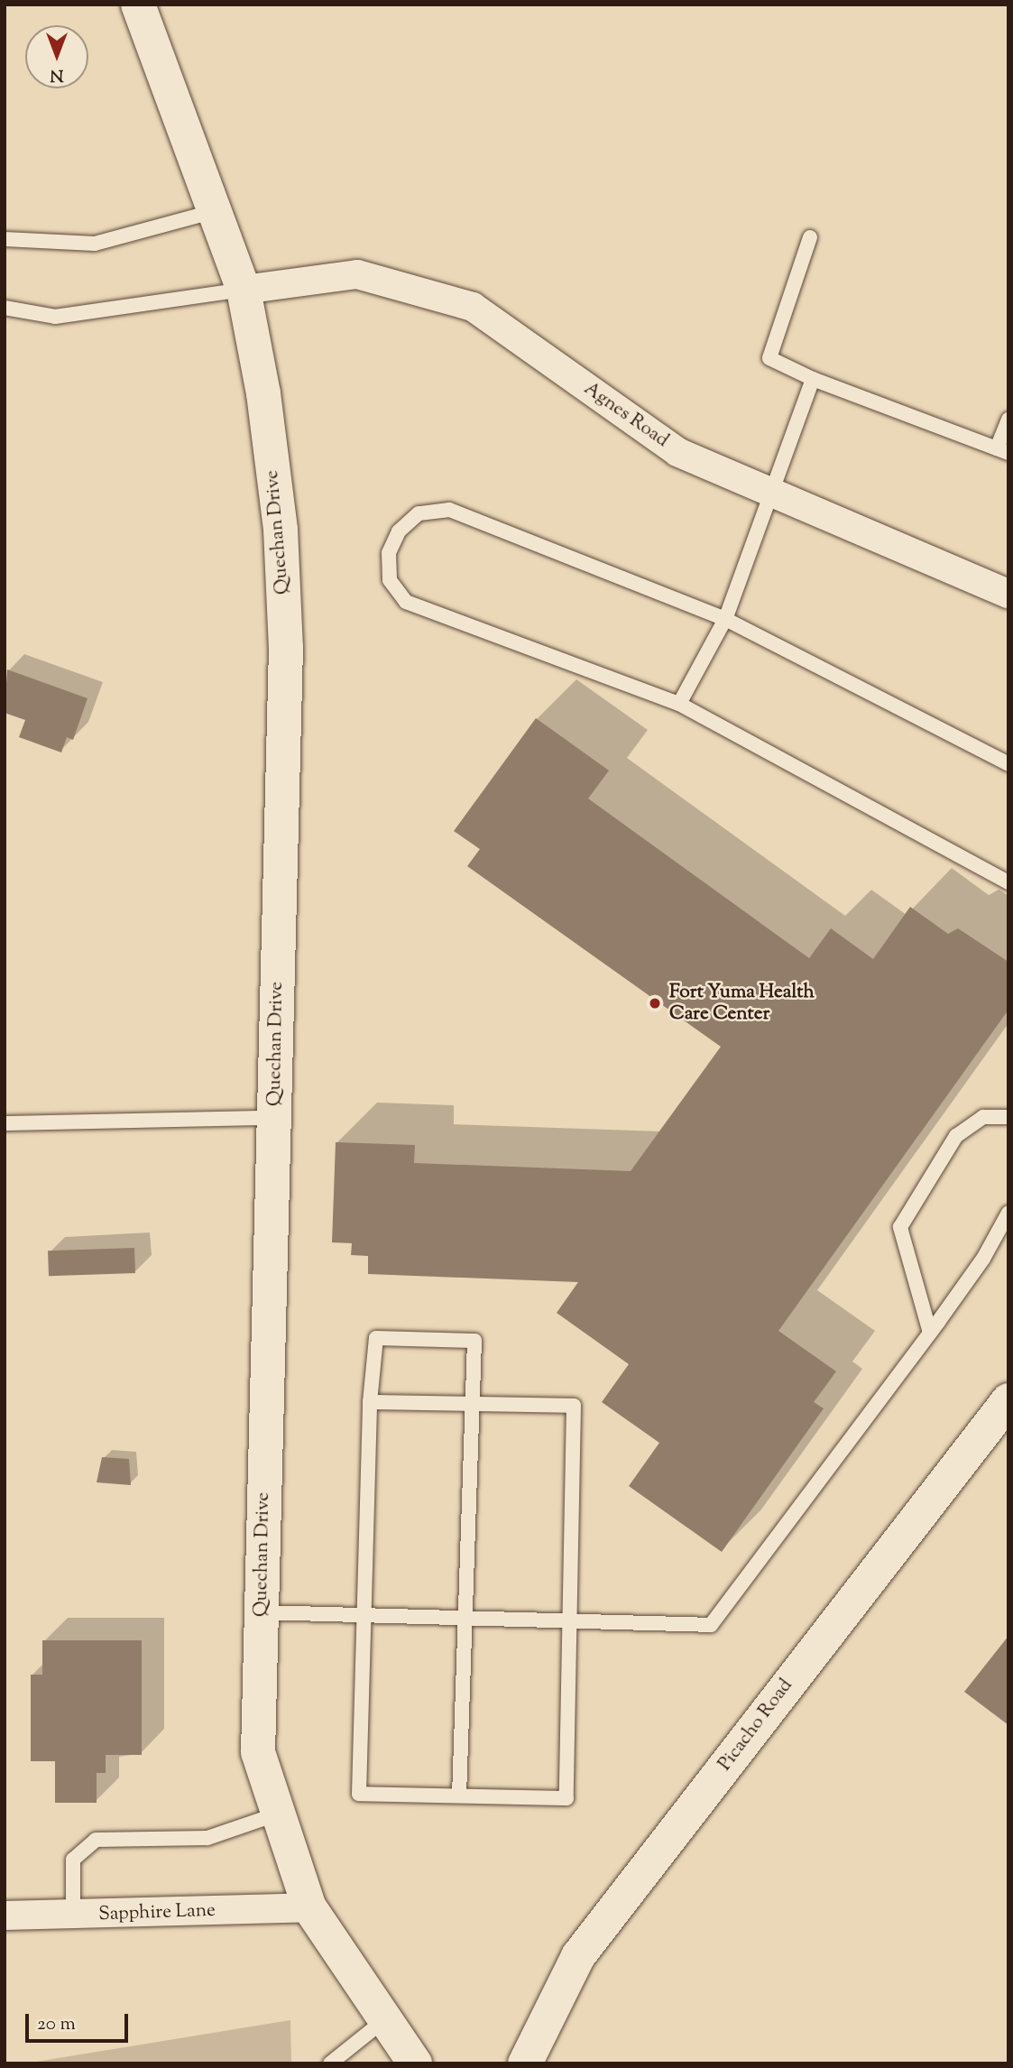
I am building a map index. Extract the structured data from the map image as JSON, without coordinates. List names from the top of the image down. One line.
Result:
{"streets":{"street":["Agnes Road","Quechan Drive","Picacho Road","Sapphire Lane"]},"crossings":[["Agnes Road","Quechan Drive"],["Quechan Drive","Sapphire Lane"]],"places":["Fort Yuma Health Care Center"],"scale_bar":"20 m","north":"bottom"}
